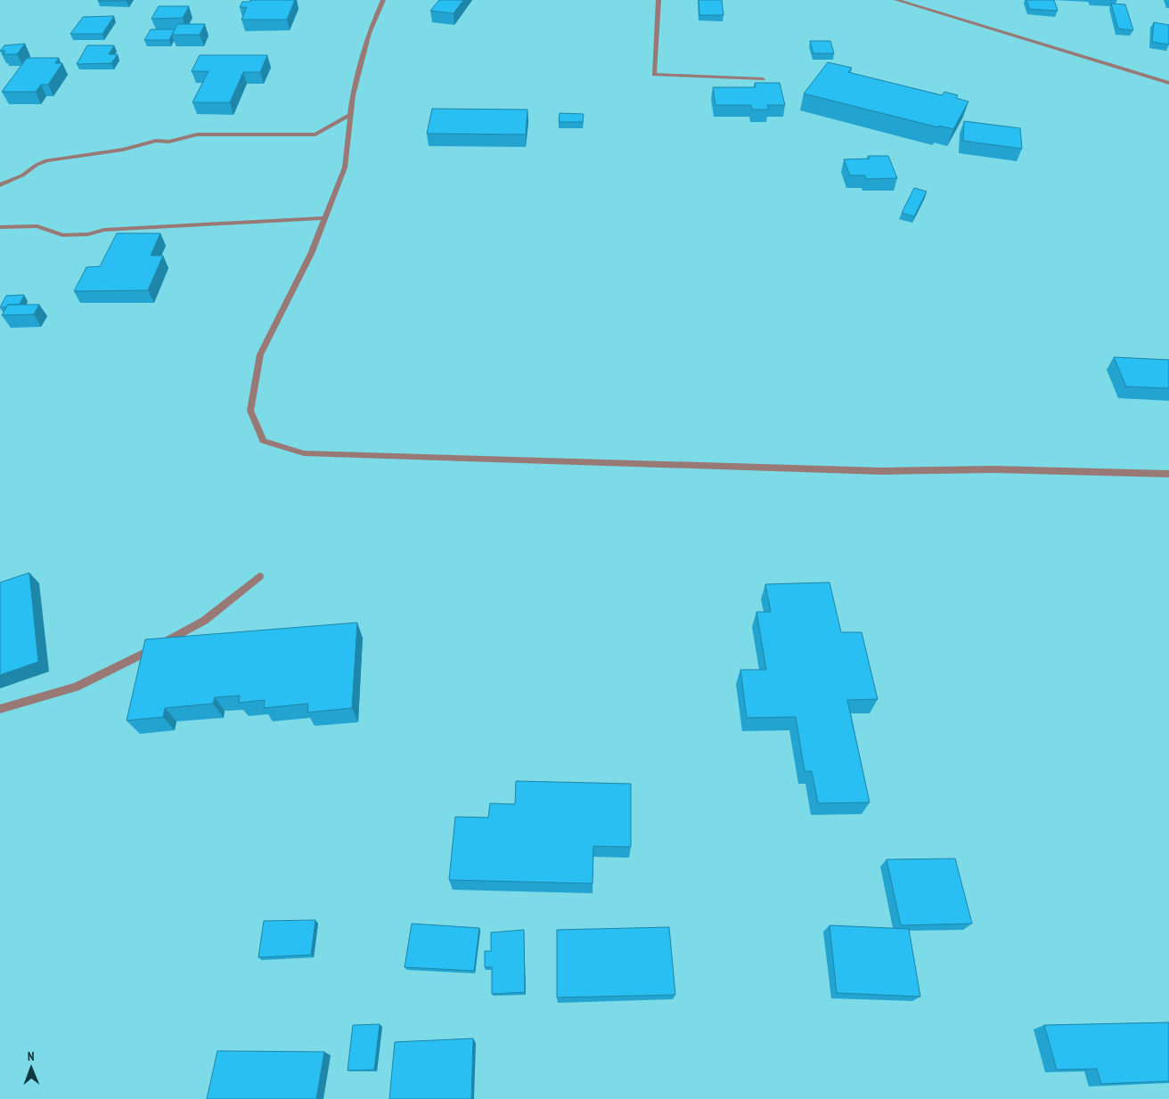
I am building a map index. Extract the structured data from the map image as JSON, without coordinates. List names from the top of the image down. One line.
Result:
{"north":"top"}
